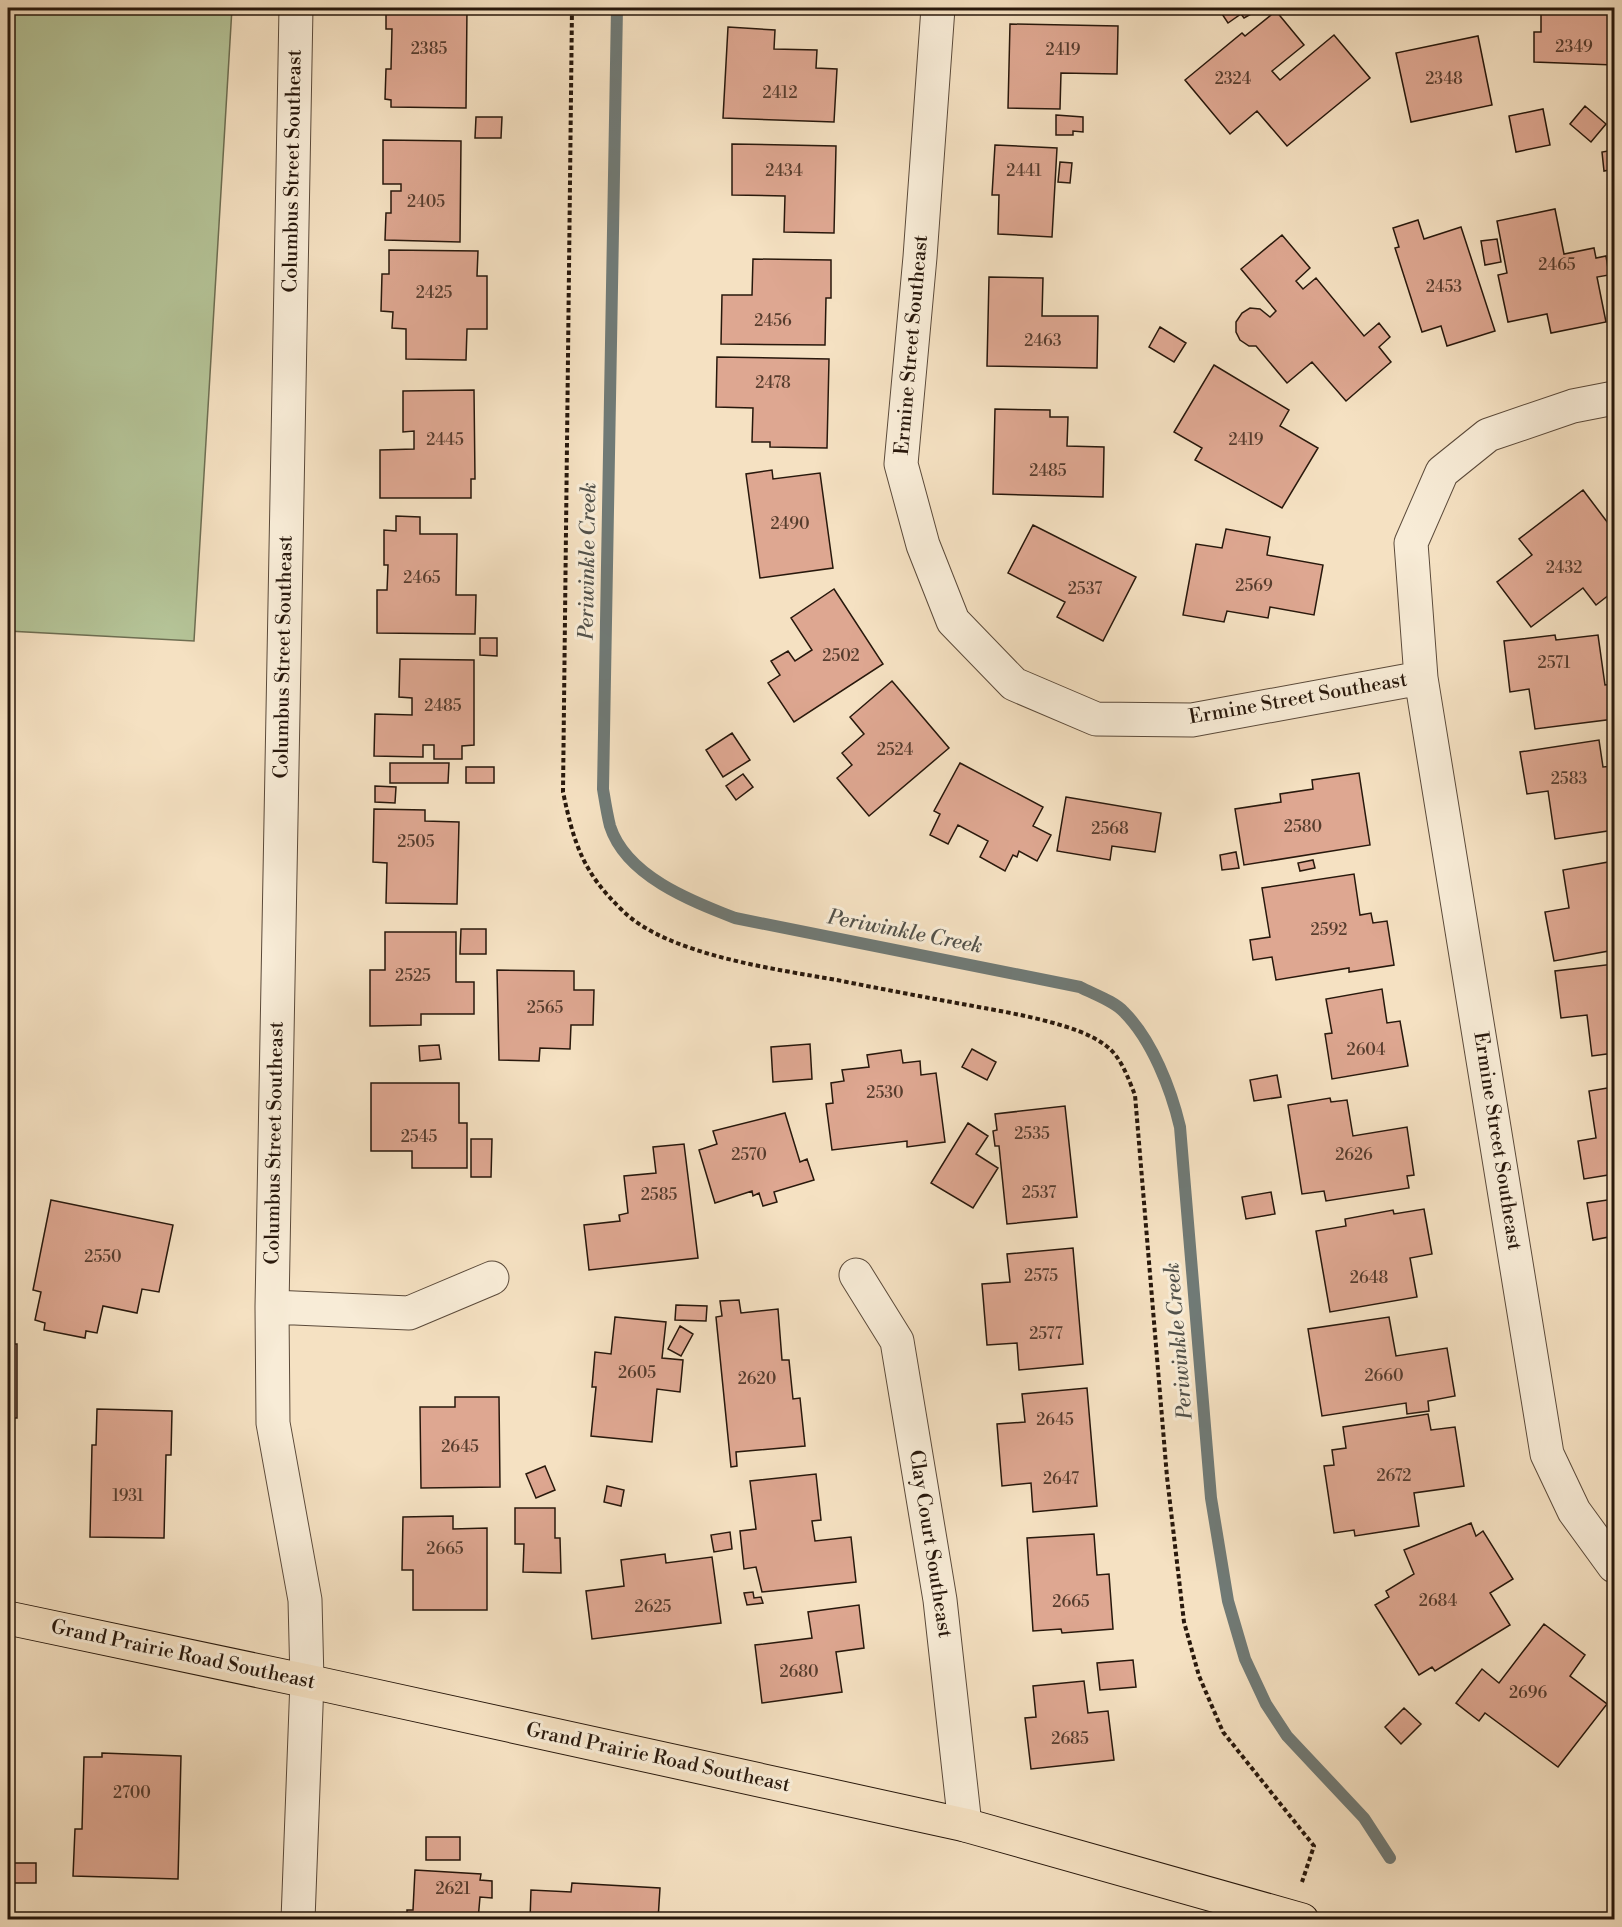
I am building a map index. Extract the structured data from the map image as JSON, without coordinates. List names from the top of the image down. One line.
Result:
{"streets":{"main road":["Grand Prairie Road Southeast"],"street":["Columbus Street Southeast","Ermine Street Southeast","Clay Court Southeast"]},"crossings":[["Columbus Street Southeast","Grand Prairie Road Southeast"],["Clay Court Southeast","Grand Prairie Road Southeast"]],"water":["Periwinkle Creek"],"house_numbers":["2349","2385","2419","2324","2348","2412","2434","2441","2405","2465","2453","2425","2456","2463","2478","2445","2419","2485","2490","2432","2465","2569","2537","2502","2571","2485","2524","2583","2580","2568","2505","2592","2525","2565","2604","2530","2535","2545","2570","2626","2537","2585","2550","2575","2648","2577","2605","2660","2620","2645","2645","2672","2647","1931","2665","2684","2665","2625","2680","2696","2685","2700","2621"]}
